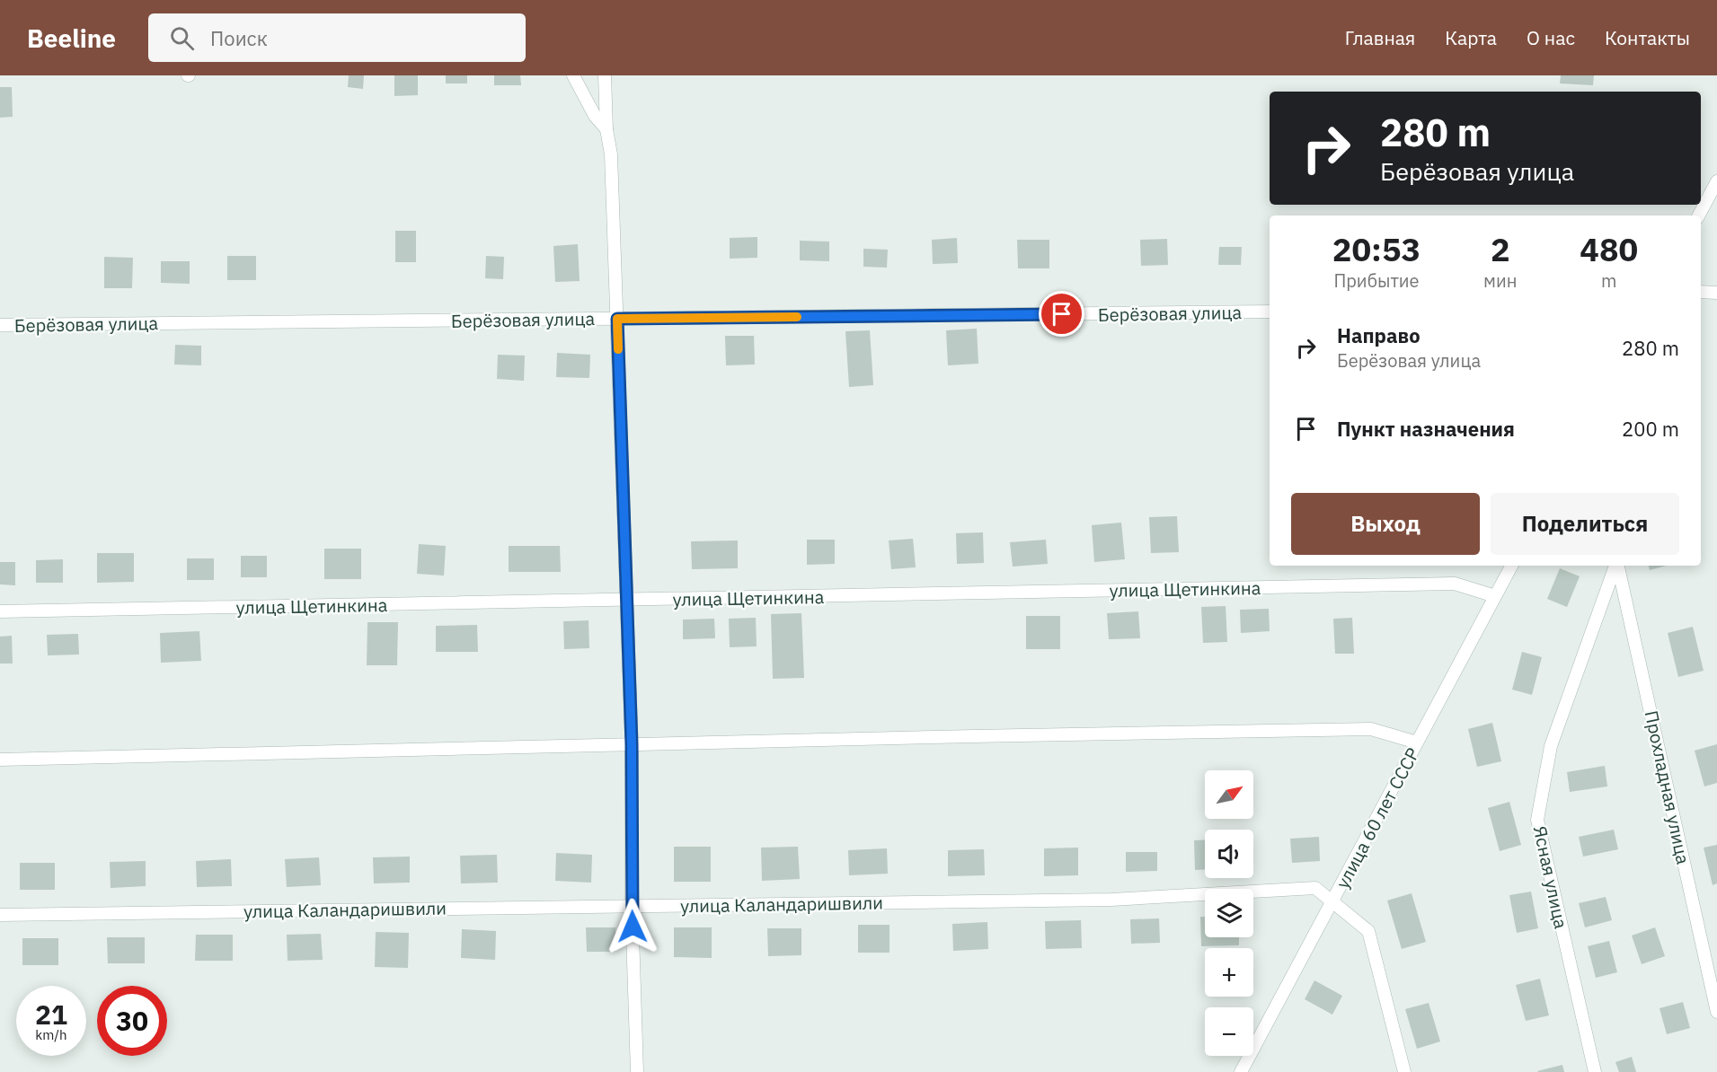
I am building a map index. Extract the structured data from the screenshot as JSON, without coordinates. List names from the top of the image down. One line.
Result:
{"streets":{"street":["Берёзовая улица","улица Щетинкина","Прохладная улица","улица 60 лет СССР","Ясная улица","улица Каландаришвили"]},"crossings":[["улица Щетинкина","улица 60 лет СССР"],["улица 60 лет СССР","улица Каландаришвили"]],"north":"top right","page":{"header":"Beeline","search":"Поиск","nav":["Главная","Карта","О нас","Контакты"],"turn":["280 m","Берёзовая улица"],"eta":["20:53","Прибытие","2","мин","480","m"],"list":[{"name":"Направо","note":"Берёзовая улица","value":"280 m"},{"name":"Пункт назначения","value":"200 m"}],"buttons":["Выход","Поделиться"],"map_buttons":["+","−"],"speed":"21 km/h","limit":"30"}}
